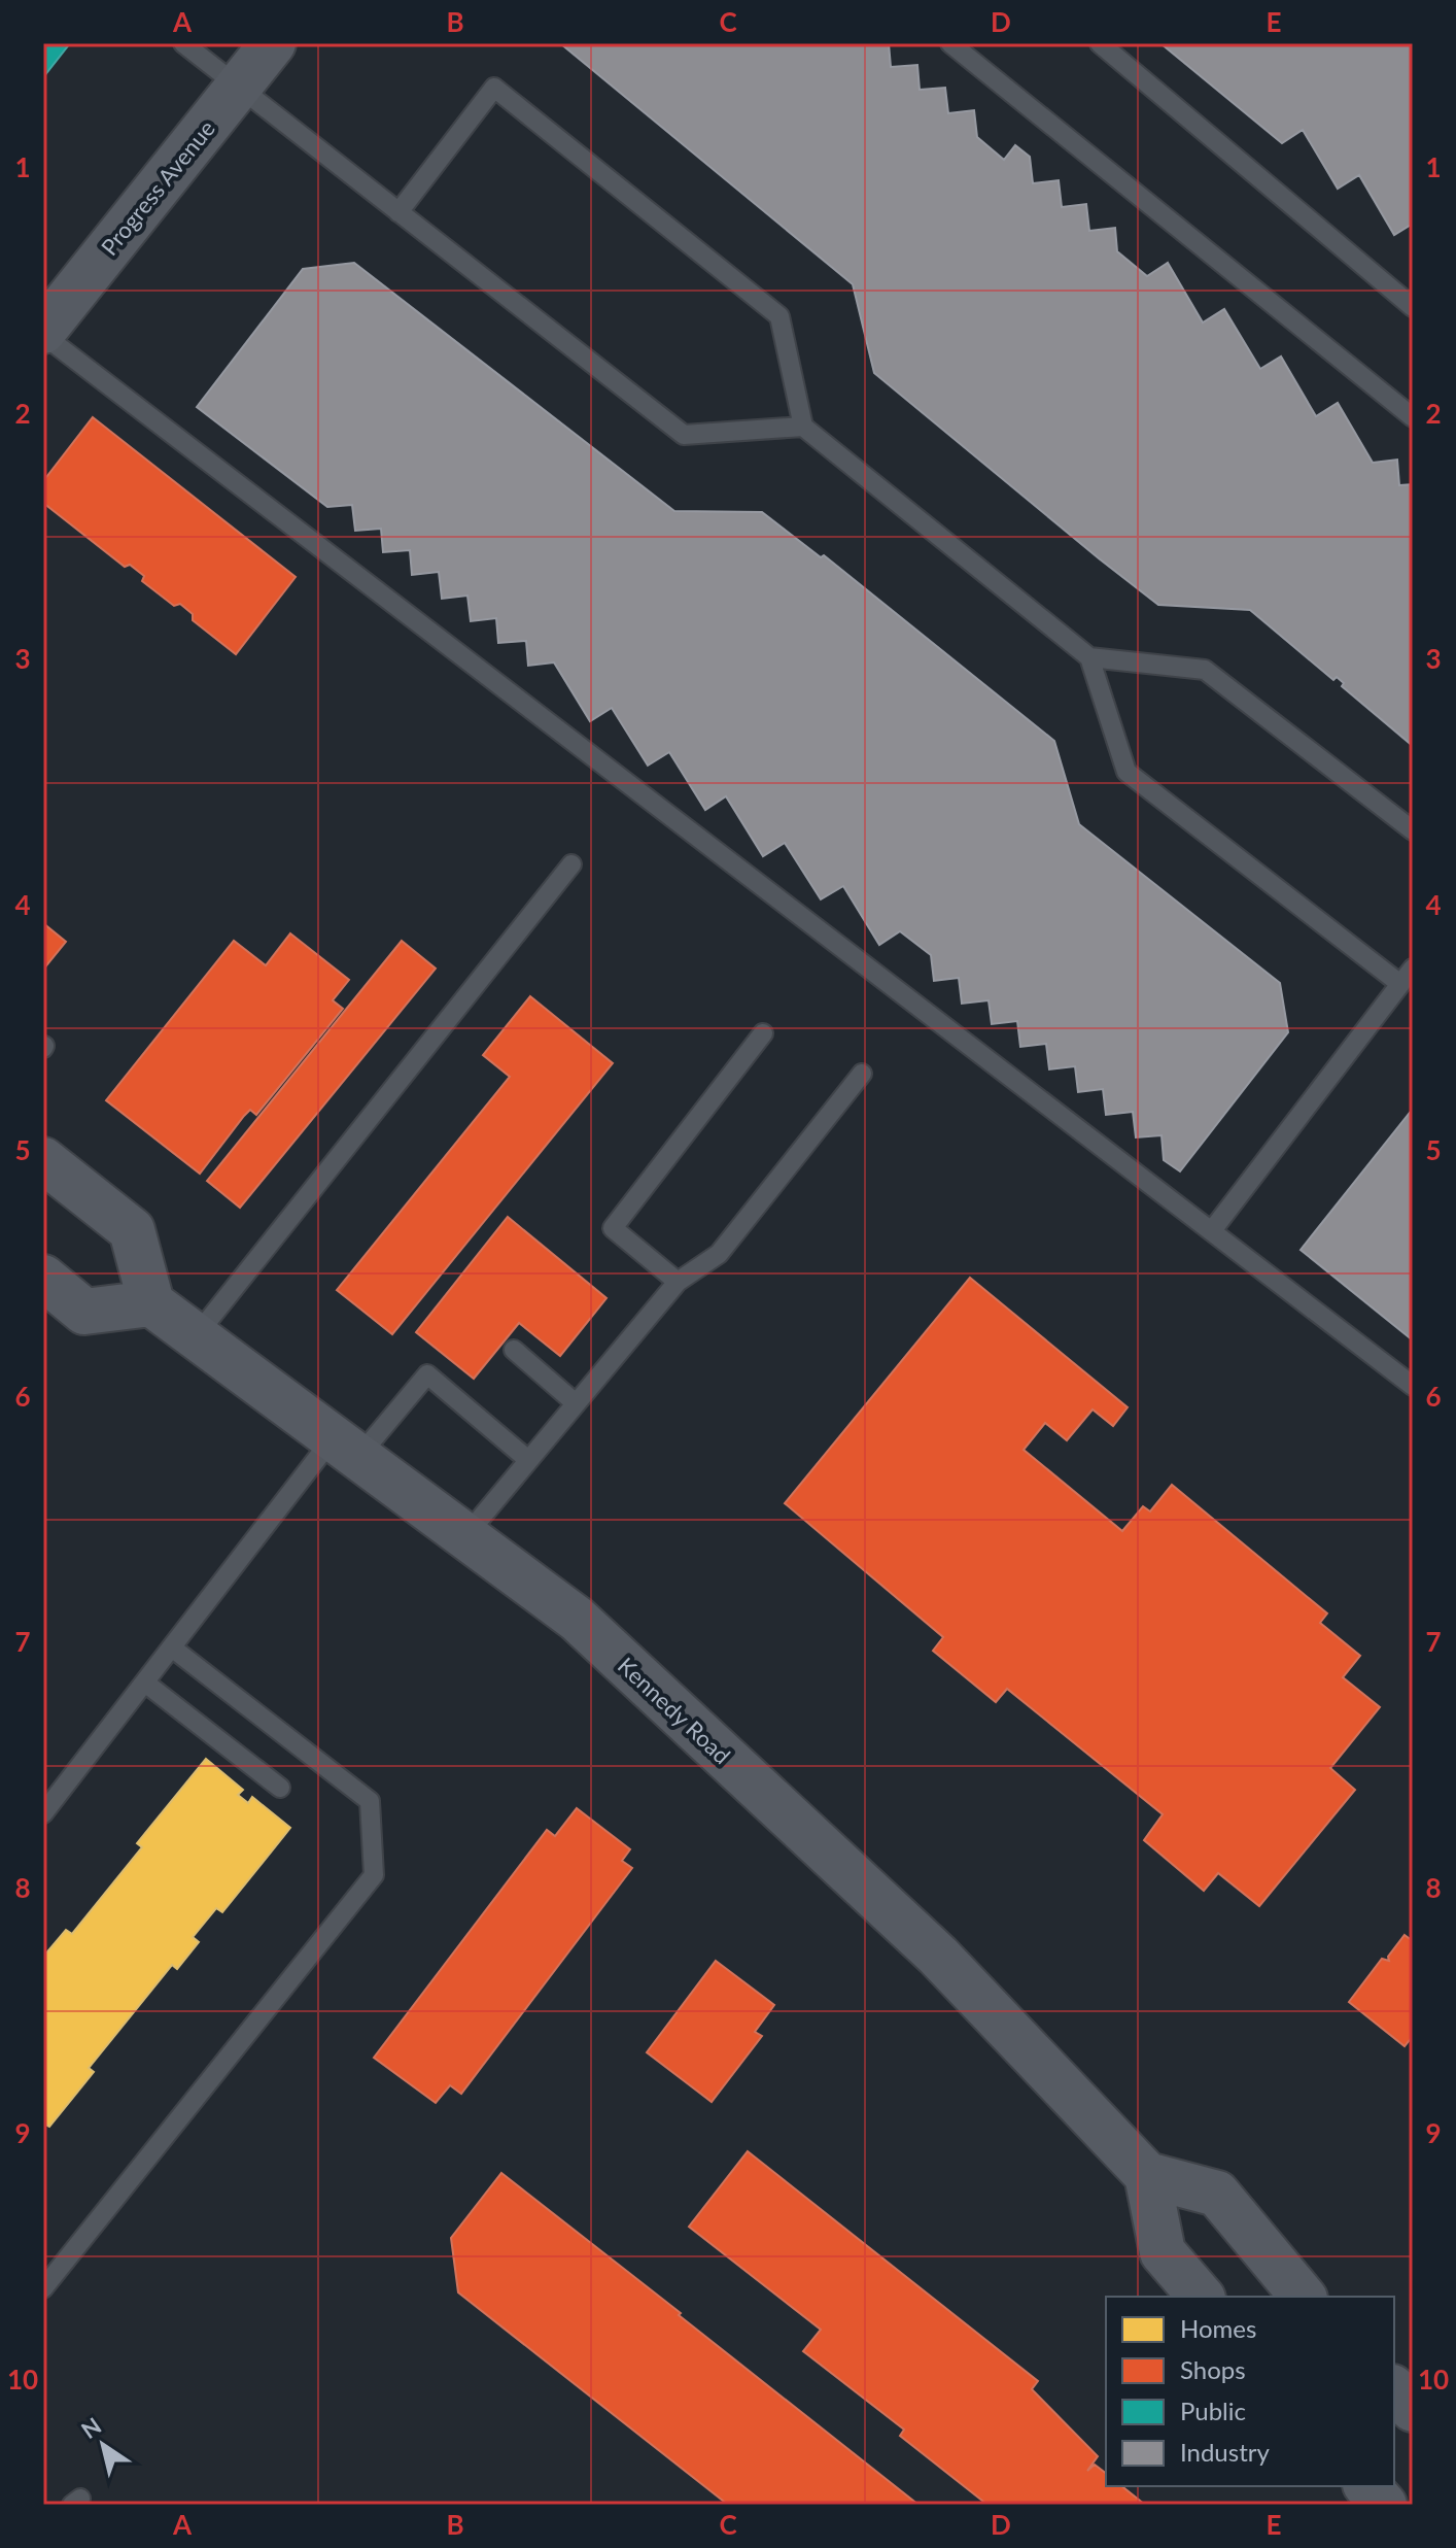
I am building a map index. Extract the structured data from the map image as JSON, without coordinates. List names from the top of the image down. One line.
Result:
{"streets":{"main road":["Progress Avenue","Kennedy Road"]},"legend":["Homes","Shops","Public","Industry"],"north":"top left","grid":{"columns":["A","B","C","D","E"],"rows":["1","2","3","4","5","6","7","8","9","10"]}}
